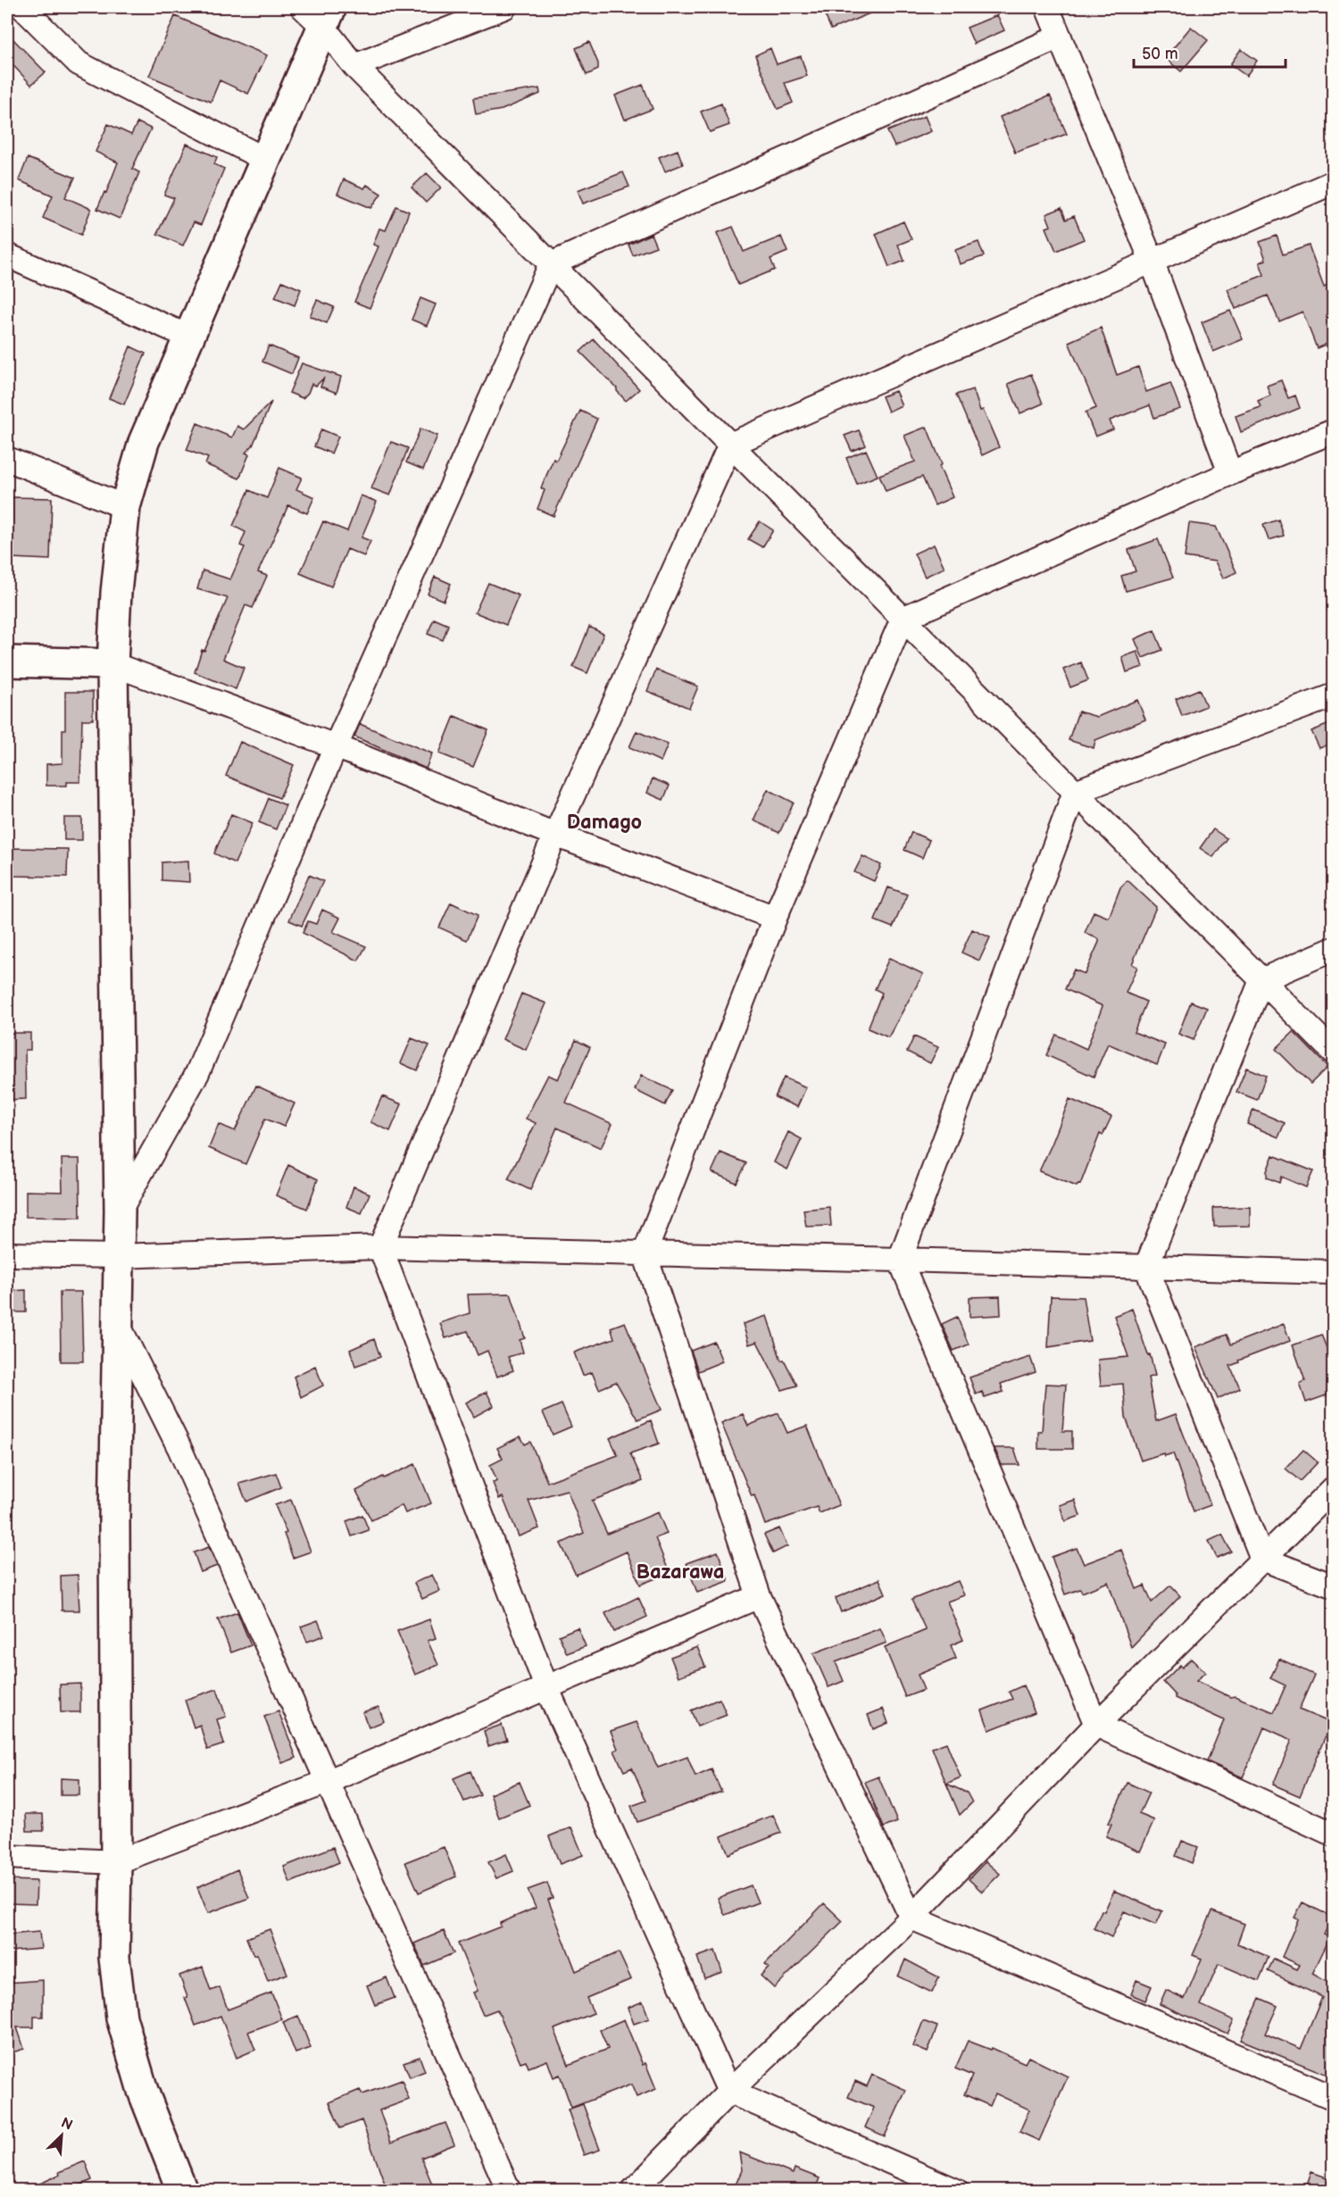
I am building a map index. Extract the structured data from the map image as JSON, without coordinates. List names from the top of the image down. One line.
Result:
{"districts":["Damago","Bazarawa"],"scale_bar":"50 m","north":"top right"}
